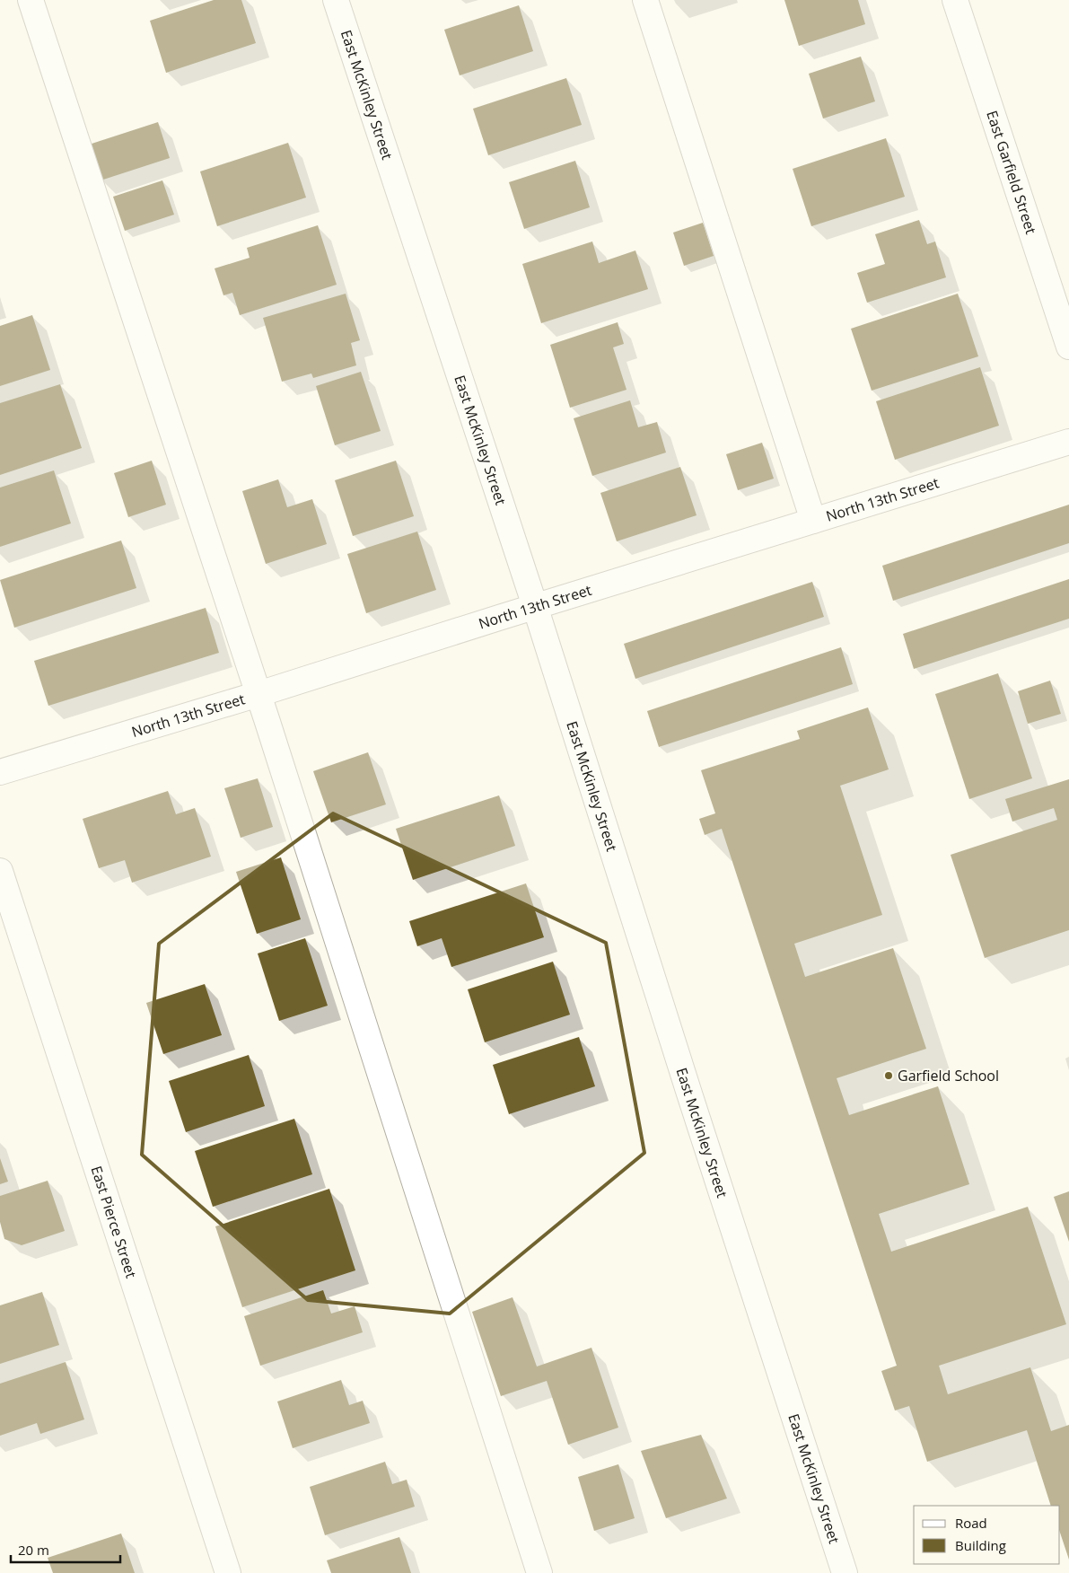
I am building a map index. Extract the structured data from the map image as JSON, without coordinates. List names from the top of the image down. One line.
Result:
{"streets":{"street":["East McKinley Street","East Garfield Street","North 13th Street","East Pierce Street"]},"crossings":[["East McKinley Street","North 13th Street"]],"places":["Garfield School"],"legend":["Road","Building"],"scale_bar":"20 m"}
